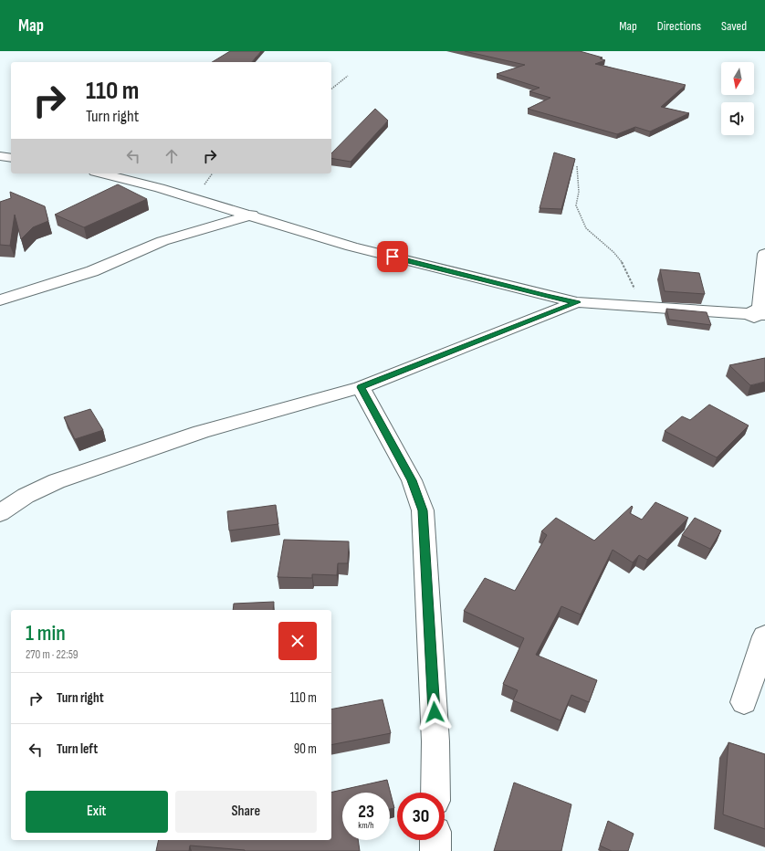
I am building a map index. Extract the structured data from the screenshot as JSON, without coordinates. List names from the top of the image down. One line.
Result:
{"north":"bottom","page":{"header":"Map","nav":["Map","Directions","Saved"],"turn":["110 m","Turn right"],"heading":["1 min","270 m · 22:59"],"list":[{"name":"Turn right","value":"110 m"},{"name":"Turn left","value":"90 m"}],"buttons":["Exit","Share"],"speed":"23 km/h","limit":"30"}}
